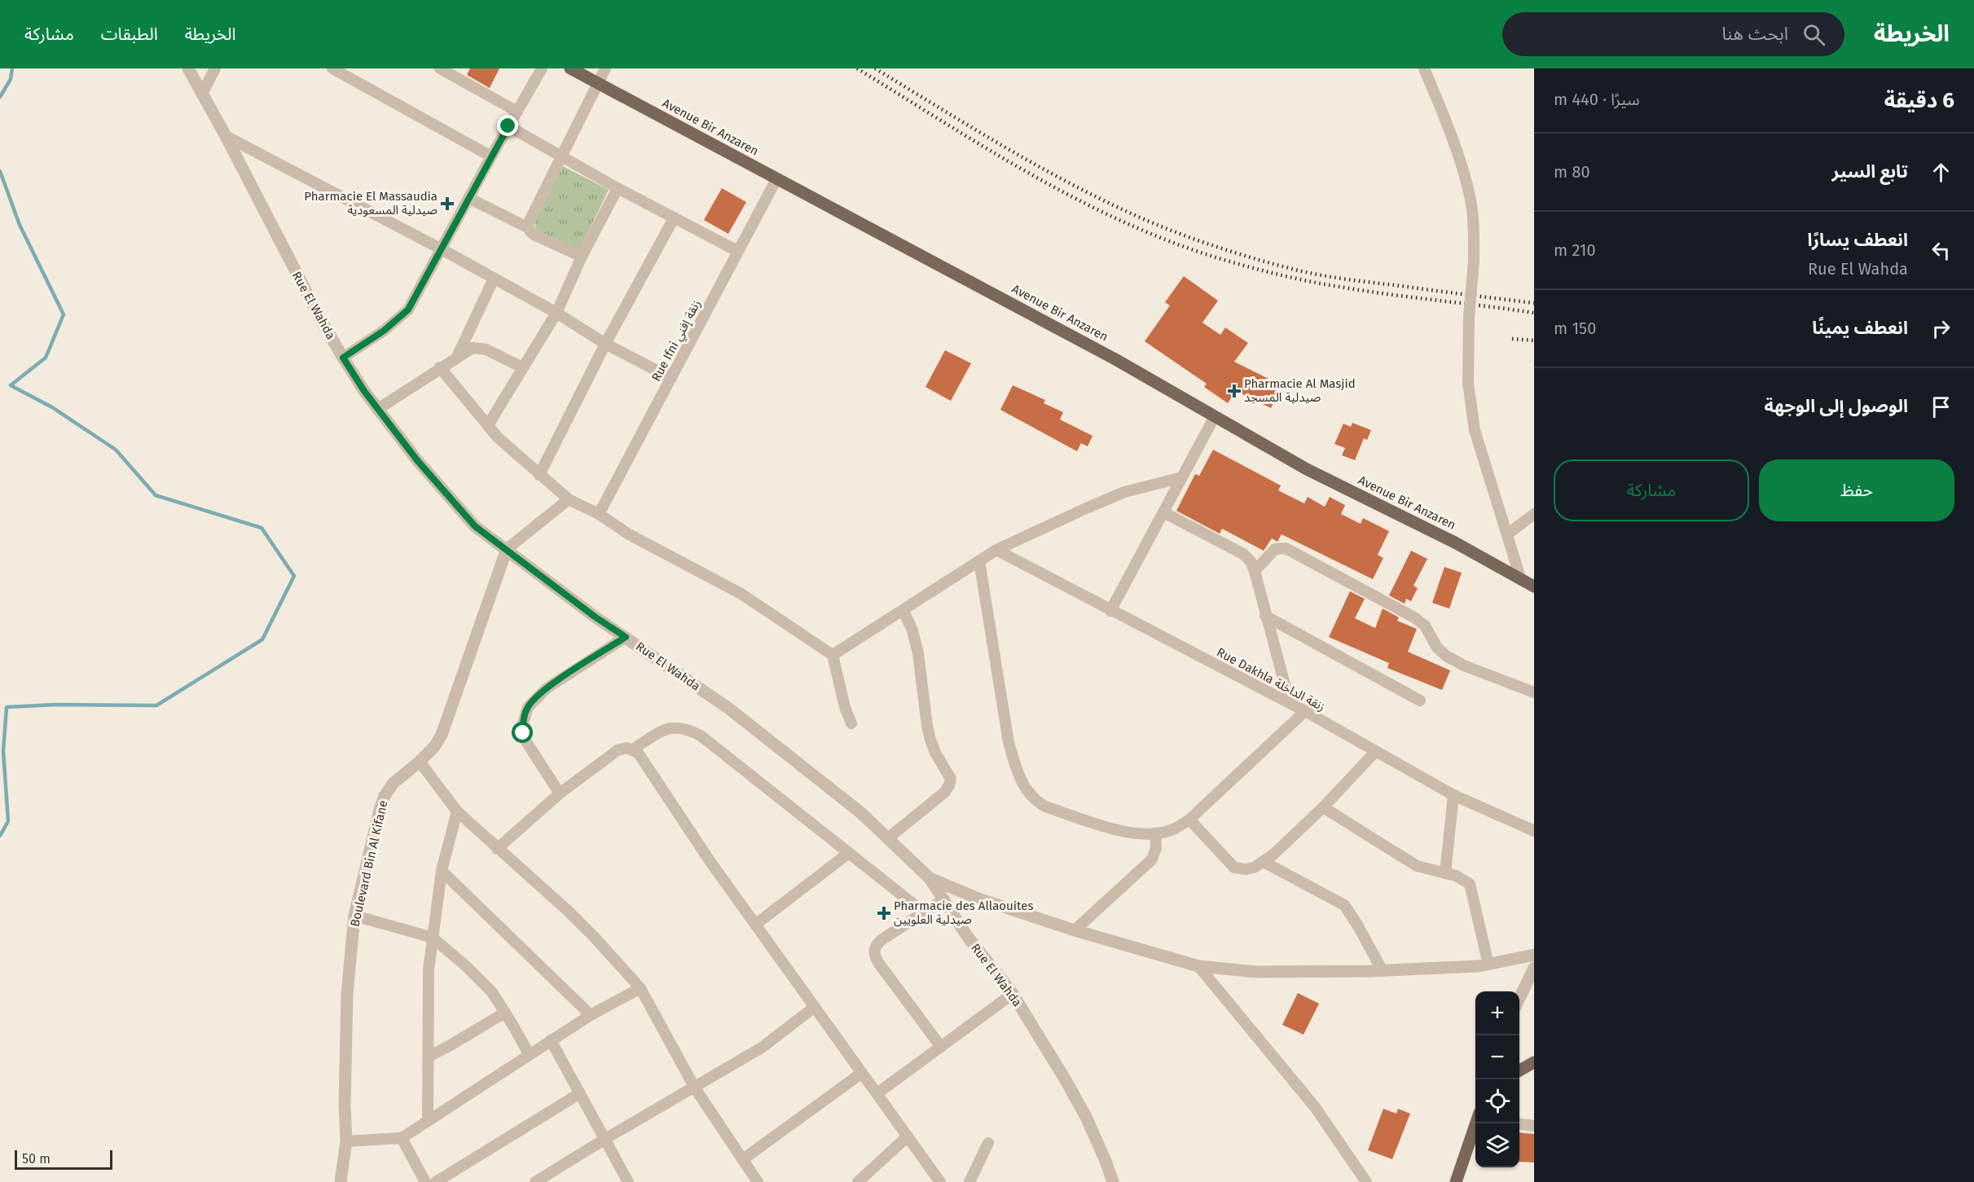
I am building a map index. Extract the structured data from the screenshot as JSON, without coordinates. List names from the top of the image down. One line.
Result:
{"streets":{"main road":["Avenue Bir Anzaren"],"street":["Rue El Wahda","Rue Ifni زنقة إفني","Rue Dakhla زنقة الداخلة","Boulevard Bin Al Kifane"]},"crossings":[["Avenue Bir Anzaren","Rue Ifni زنقة إفني"],["Rue El Wahda","Boulevard Bin Al Kifane"]],"places":{"health":["Pharmacie El Massaudia صيدلية المسعودية","Pharmacie Al Masjid صيدلية المسجد","Pharmacie des Allaouites صيدلية العلويين"]},"scale_bar":"50 m","page":{"header":"الخريطة","search":"ابحث هنا","nav":["الخريطة","الطبقات","مشاركة"],"heading":["6 دقيقة","سيرًا · 440 m"],"list":[["تابع السير","80 m"],["انعطف يسارًا","Rue El Wahda","210 m"],["انعطف يمينًا","150 m"],"الوصول إلى الوجهة"],"buttons":["حفظ","مشاركة"],"map_buttons":["+","−"],"scale":"50 m"}}
